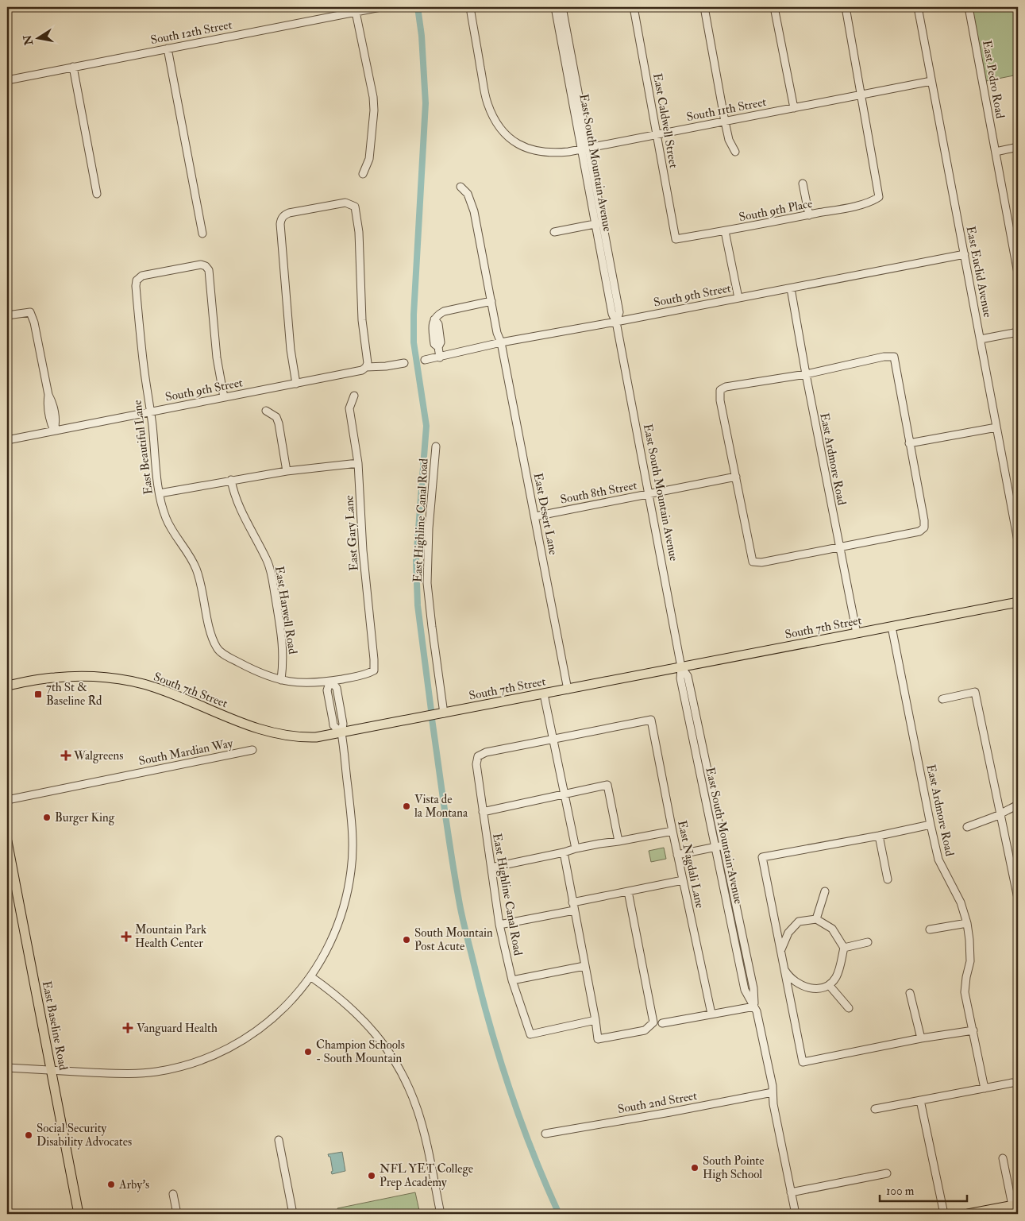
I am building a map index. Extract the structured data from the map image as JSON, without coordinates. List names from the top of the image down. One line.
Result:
{"streets":{"main road":["South 7th Street","East Baseline Road"],"street":["South 12th Street","East Pedro Road","South 11th Street","East Caldwell Street","East South Mountain Avenue","South 9th Place","East Euclid Avenue","South 9th Street","East Beautiful Lane","East Ardmore Road","South 8th Street","East Desert Lane","East Highline Canal Road","East Gary Lane","East Harwell Road","South Mardian Way","East Nagdali Lane","South 2nd Street"]},"crossings":[["South 11th Street","East Caldwell Street"],["South 11th Street","East South Mountain Avenue"],["South 11th Street","South 9th Place"],["South 11th Street","East Euclid Avenue"],["East Caldwell Street","South 9th Place"],["East South Mountain Avenue","South 9th Street"],["East South Mountain Avenue","South 8th Street"],["East South Mountain Avenue","South 7th Street"],["East South Mountain Avenue","South 2nd Street"],["East Euclid Avenue","South 9th Street"],["South 9th Street","East Beautiful Lane"],["South 9th Street","East Ardmore Road"],["South 9th Street","East Desert Lane"],["East Beautiful Lane","East Harwell Road"],["East Ardmore Road","South 7th Street"],["South 8th Street","East Desert Lane"],["East Desert Lane","South 7th Street"],["East Highline Canal Road","South 7th Street"],["East Highline Canal Road","East Nagdali Lane"]],"places":{"transit":["7th St & Baseline Rd"],"health":["Walgreens","Mountain Park Health Center","Vanguard Health"],"other":["Vista de la Montana","Burger King","South Mountain Post Acute","Champion Schools - South Mountain","Social Security Disability Advocates","South Pointe High School","NFL YET College Prep Academy","Arby's"]},"scale_bar":"100 m","north":"left"}
